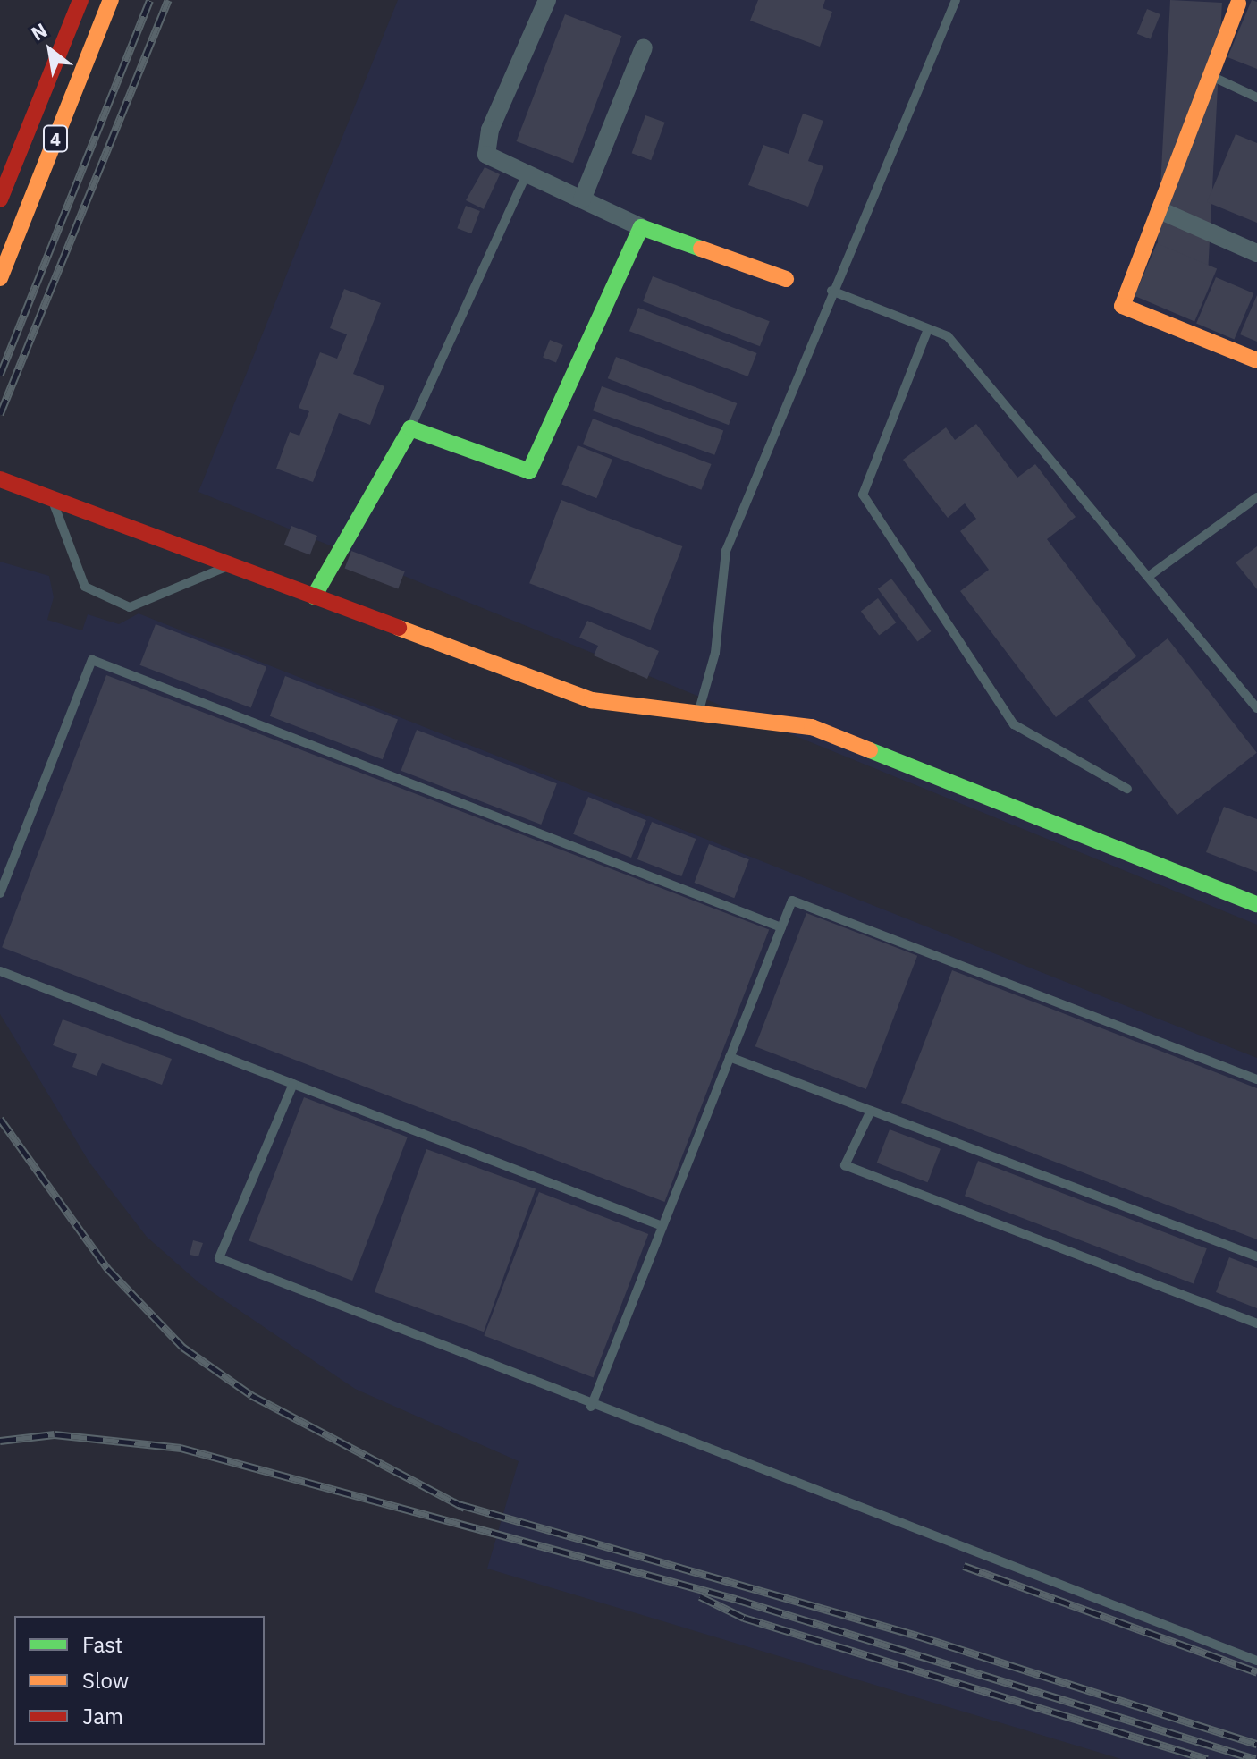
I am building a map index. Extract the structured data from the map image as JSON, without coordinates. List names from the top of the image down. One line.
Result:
{"streets":{"street":["4"]},"legend":["Fast","Slow","Jam"],"north":"top left"}
